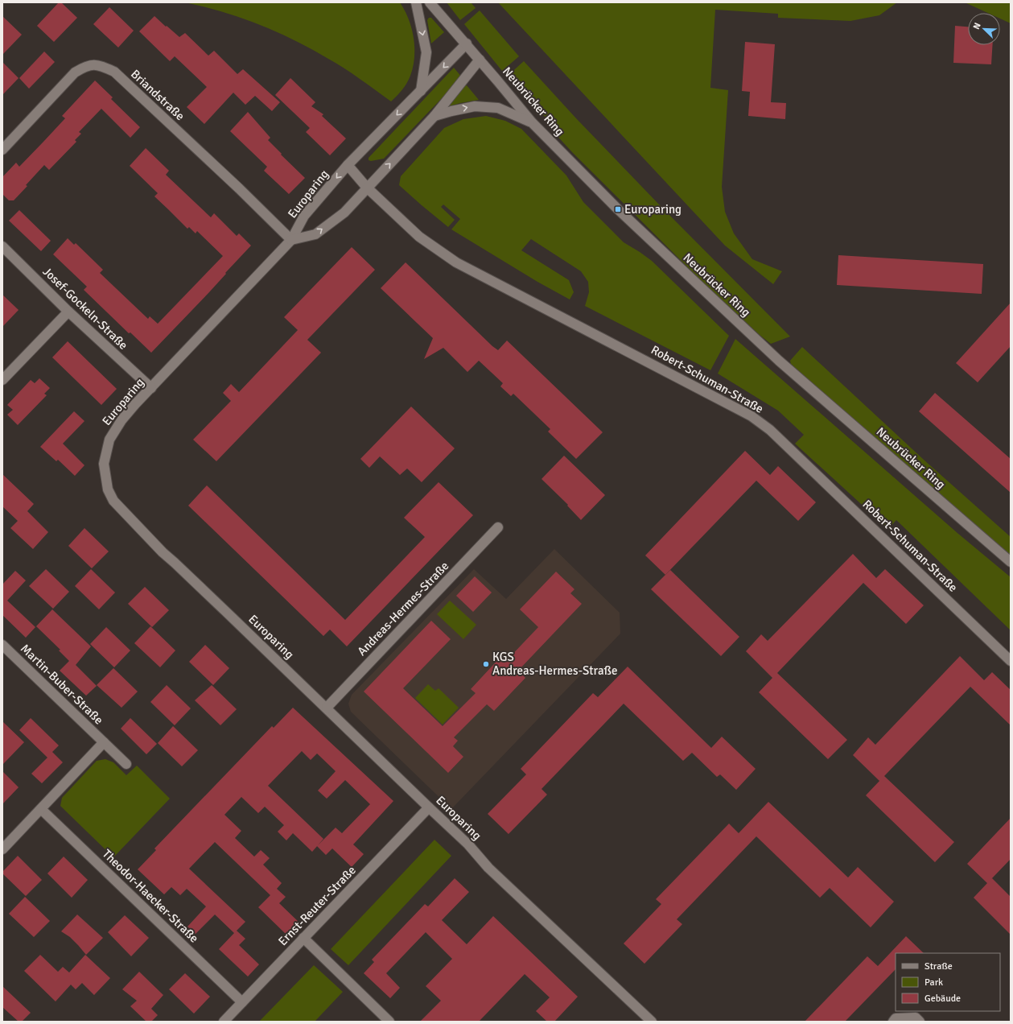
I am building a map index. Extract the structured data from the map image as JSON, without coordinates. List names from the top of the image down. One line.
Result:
{"streets":{"street":["Briandstraße","Neubrücker Ring","Europaring","Josef-Gockeln-Straße","Robert-Schuman-Straße","Andreas-Hermes-Straße","Martin-Buber-Straße","Theodor-Haecker-Straße","Ernst-Reuter-Straße"]},"crossings":[["Briandstraße","Europaring"],["Neubrücker Ring","Europaring"],["Europaring","Josef-Gockeln-Straße"],["Europaring","Robert-Schuman-Straße"],["Europaring","Andreas-Hermes-Straße"],["Europaring","Ernst-Reuter-Straße"],["Martin-Buber-Straße","Theodor-Haecker-Straße"],["Theodor-Haecker-Straße","Ernst-Reuter-Straße"]],"places":{"transit":["Europaring"],"other":["KGS Andreas-Hermes-Straße"]},"legend":["Straße","Park","Gebäude"],"north":"top left"}
